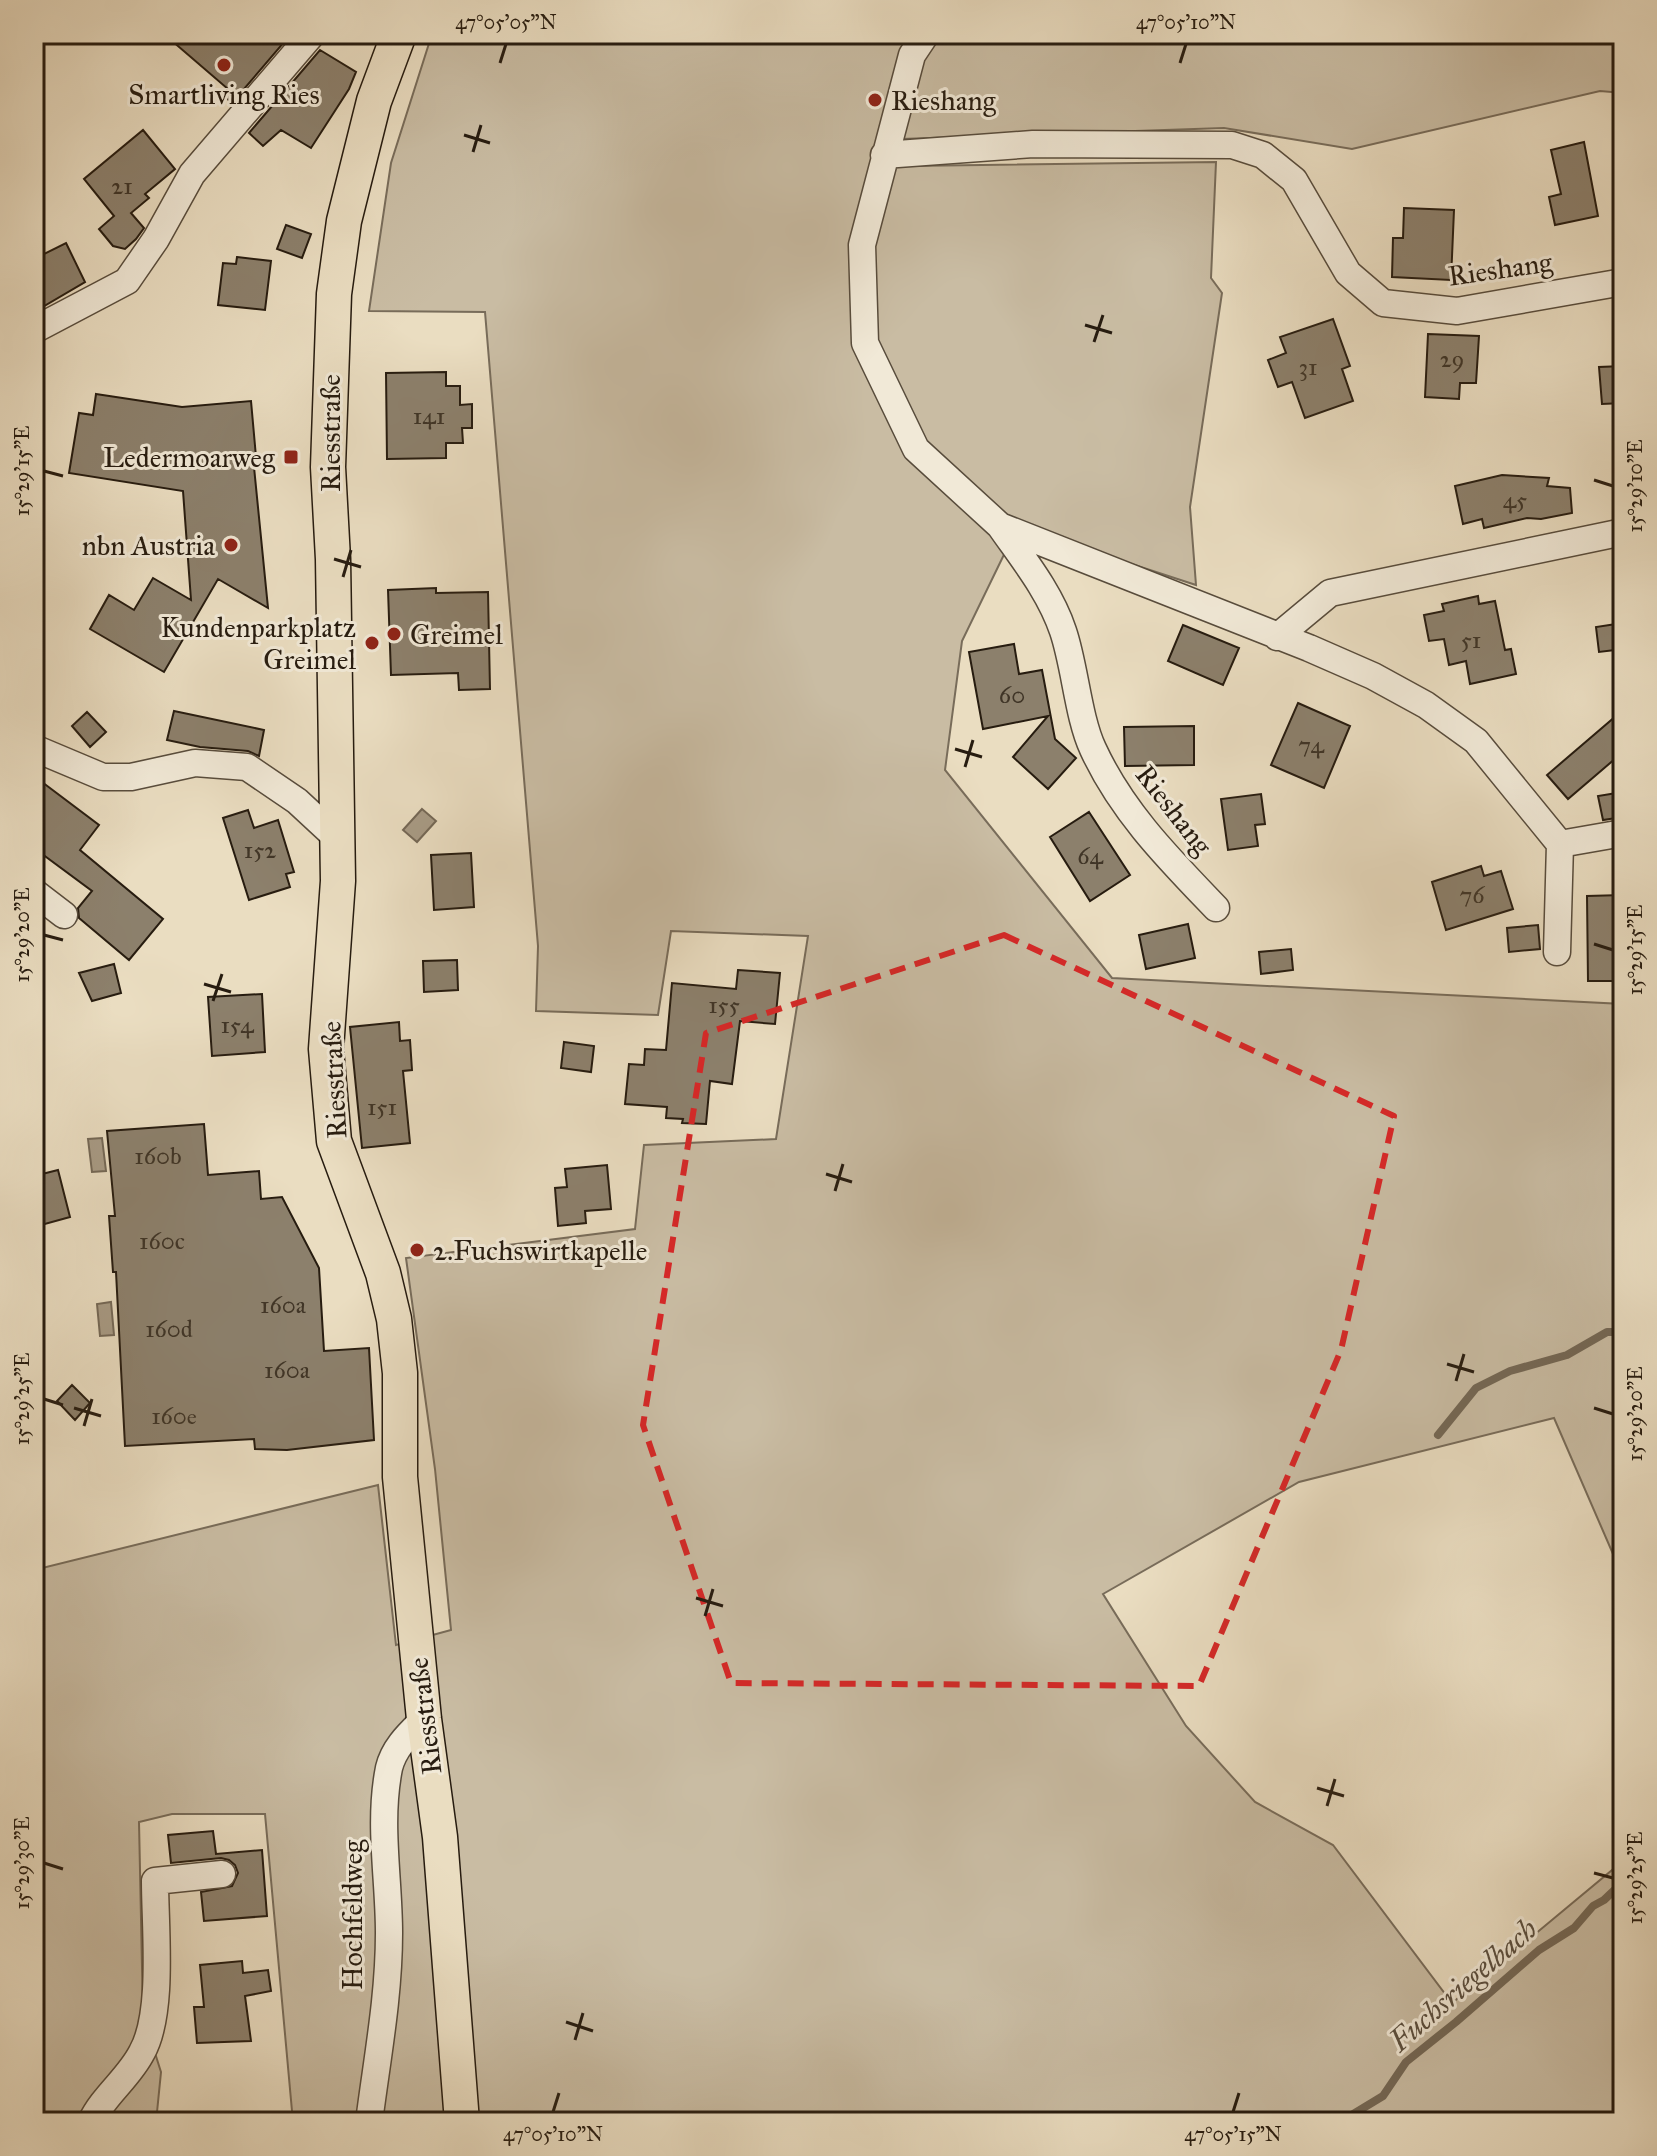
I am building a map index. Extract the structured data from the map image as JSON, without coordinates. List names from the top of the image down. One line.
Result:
{"streets":{"main road":["Riesstraße"],"street":["Rieshang","Hochfeldweg"]},"crossings":[["Riesstraße","Hochfeldweg"]],"water":["Fuchsriegelbach"],"places":{"other":["Smartliving Ries","Rieshang","nbn Austria","Greimel","Kundenparkplatz Greimel","2.Fuchswirtkapelle"],"transit":["Ledermoarweg"]},"house_numbers":["21","29","31","141","45","51","60","74","152","64","76","155","154","151","160b","160c","160a","160d","160a","160e"],"coordinates":["47°05'05\"N","47°05'10\"N","15°29'15\"E","15°29'10\"E","15°29'20\"E","15°29'25\"E","15°29'30\"E","47°05'15\"N"]}
